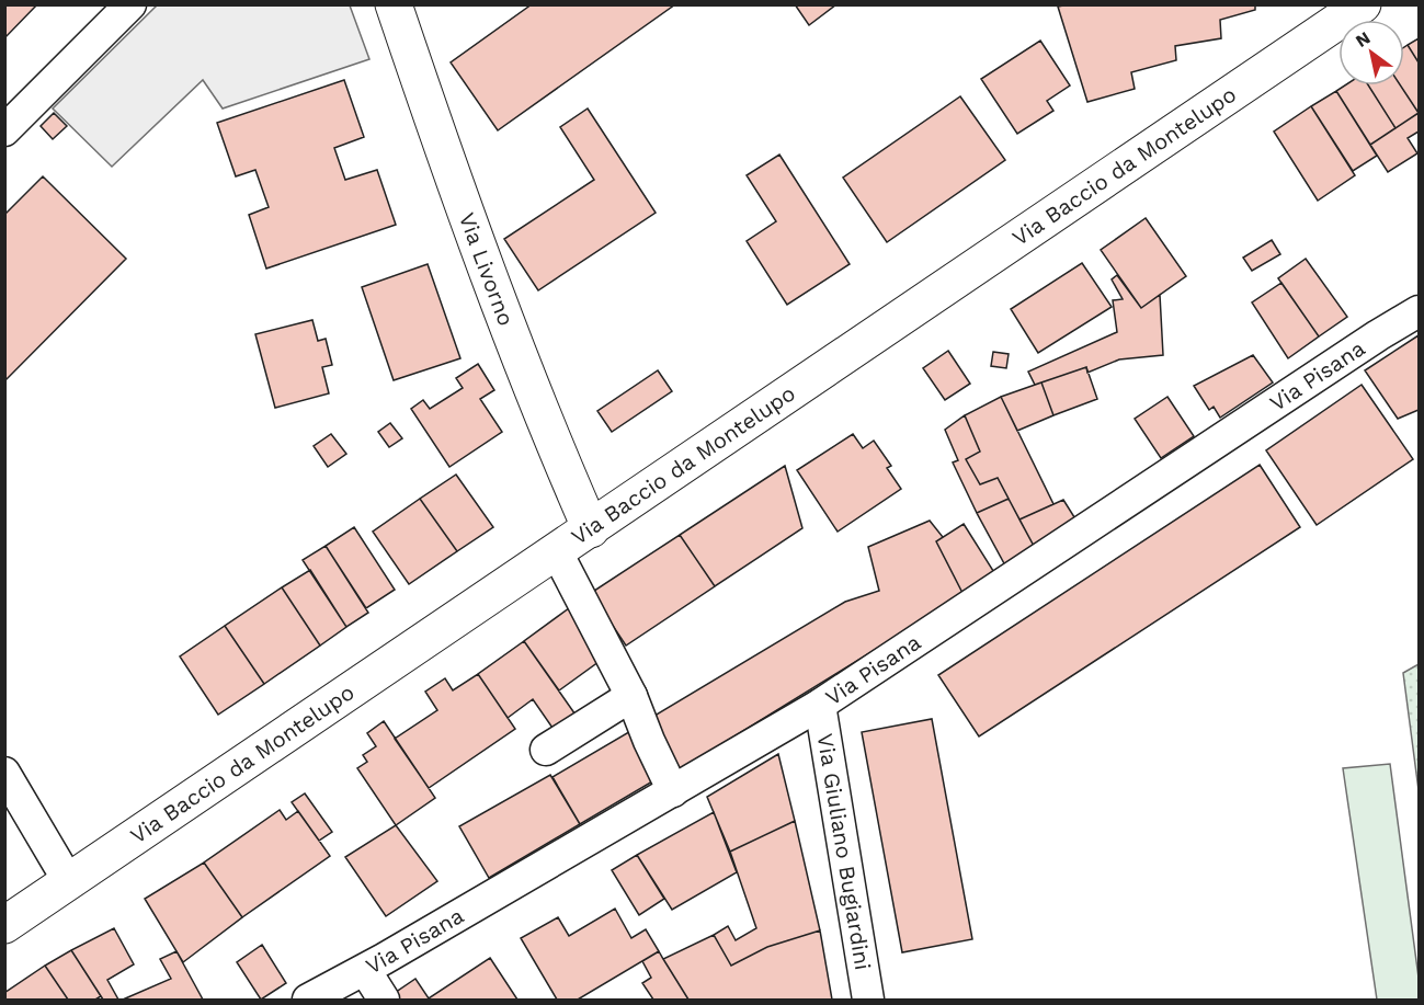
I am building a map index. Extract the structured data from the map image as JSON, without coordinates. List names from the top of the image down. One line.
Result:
{"streets":{"street":["Via Baccio da Montelupo","Via Livorno","Via Pisana","Via Giuliano Bugiardini"]},"crossings":[["Via Baccio da Montelupo","Via Livorno"],["Via Pisana","Via Giuliano Bugiardini"]],"north":"top left"}
